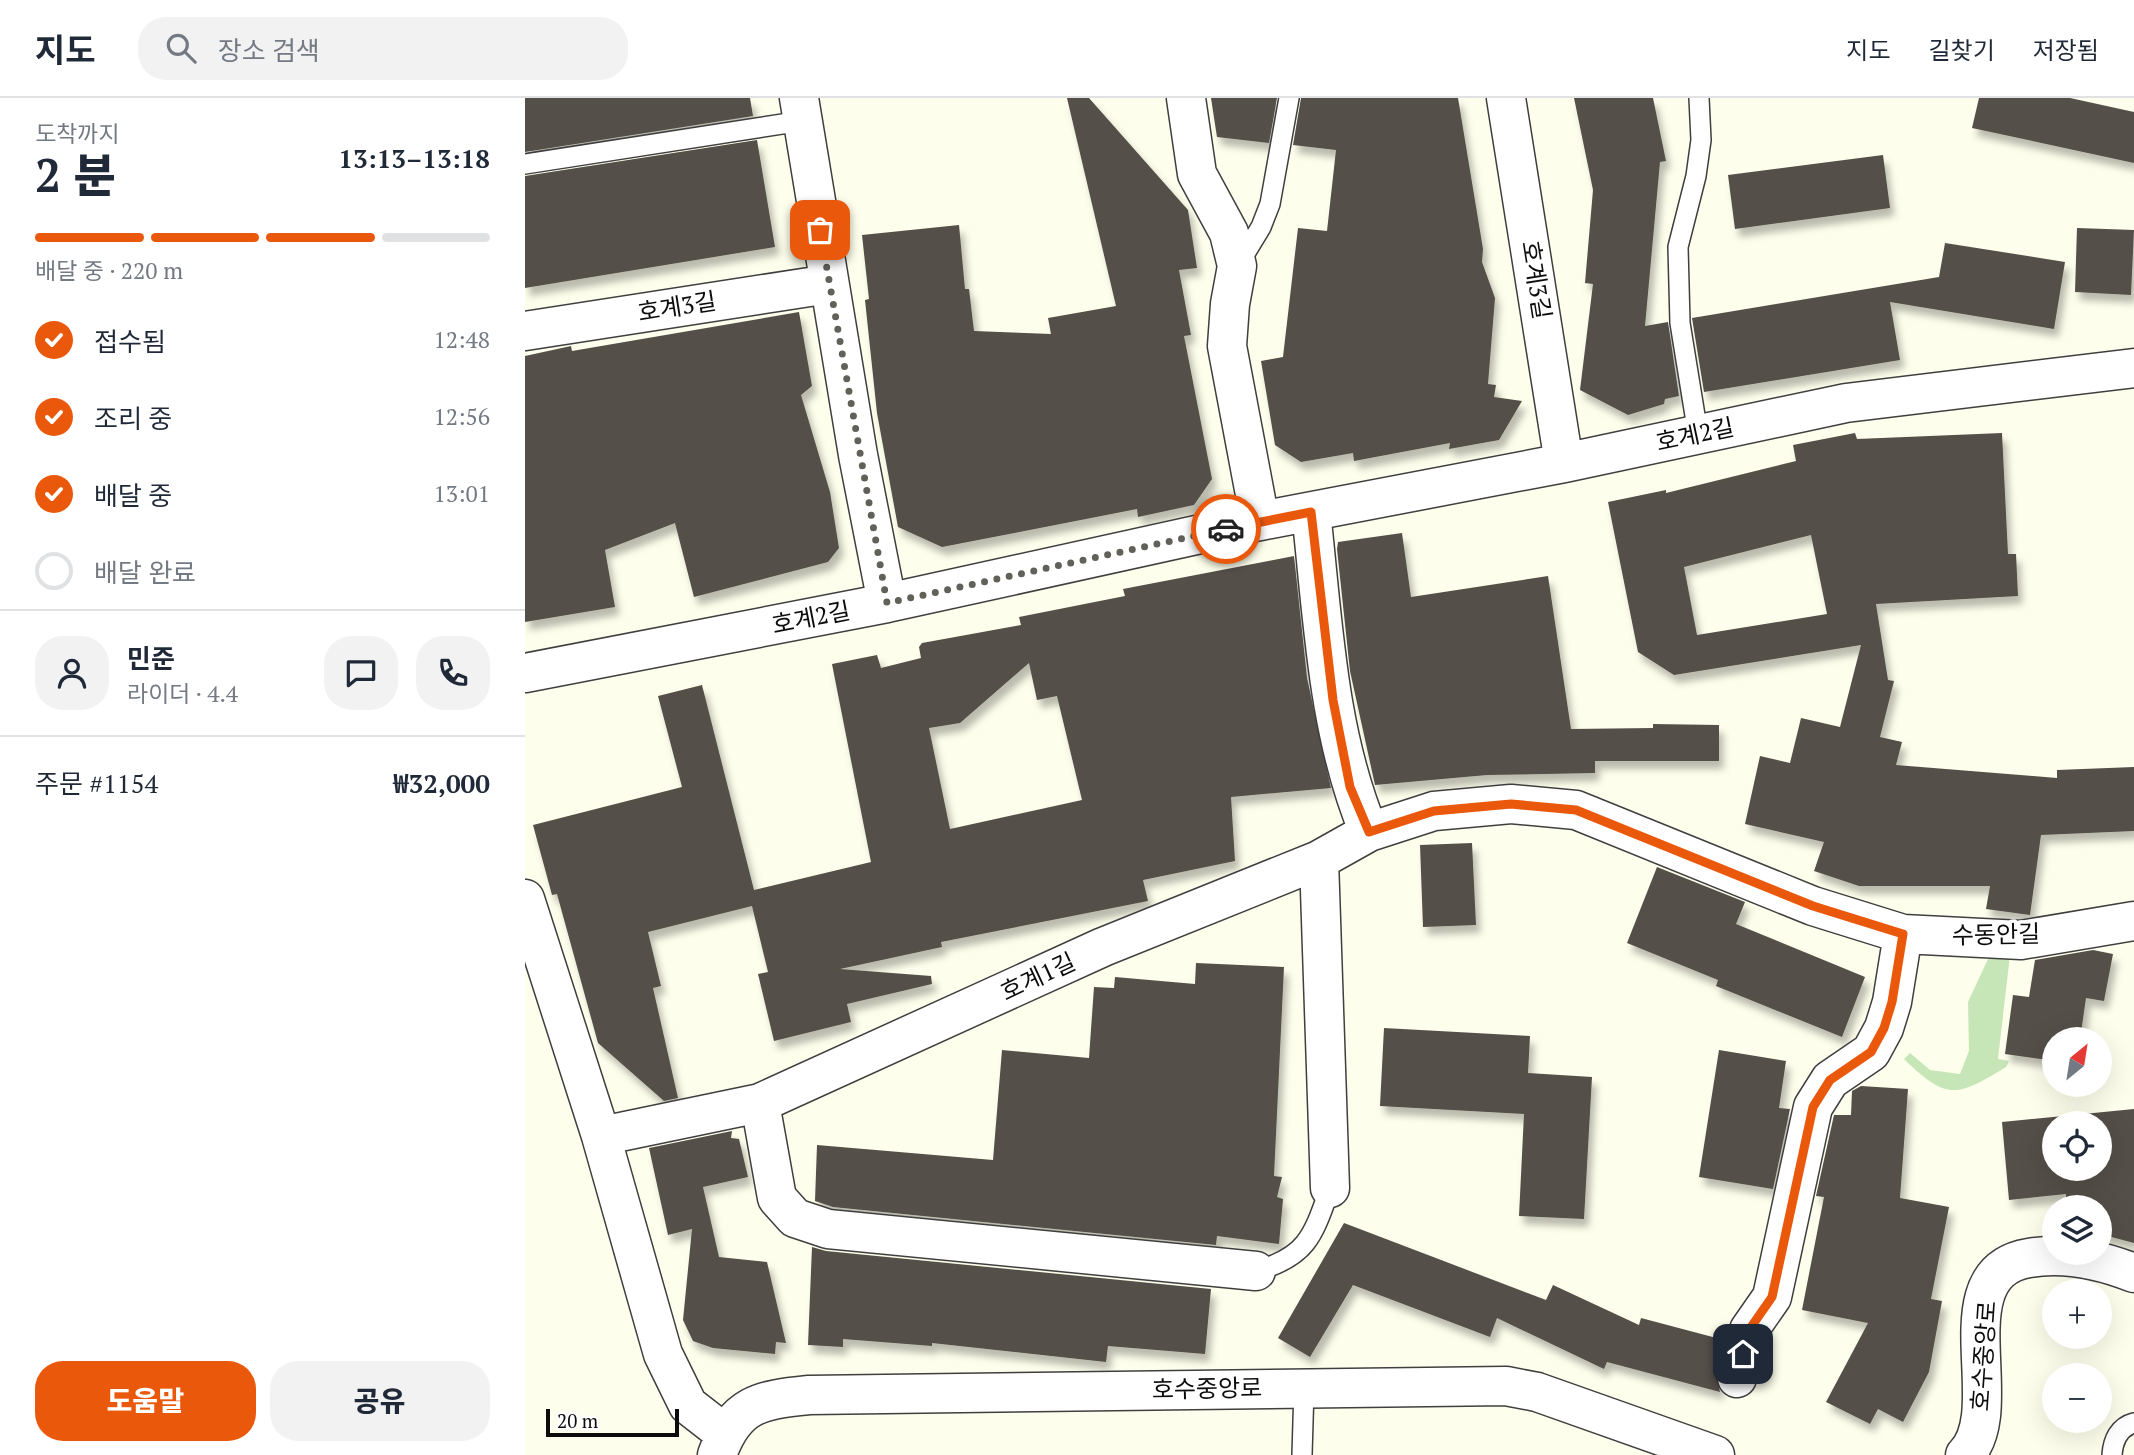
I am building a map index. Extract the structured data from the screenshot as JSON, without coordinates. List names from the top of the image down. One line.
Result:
{"streets":{"street":["호계3길","호계2길","수동안길","호계1길","호수중앙로"]},"crossings":[["호계3길","호계2길"],["수동안길","호계1길"]],"scale_bar":"20 m","north":"top right","page":{"header":"지도","search":"장소 검색","nav":["지도","길찾기","저장됨"],"heading":["2 분","도착까지","13:13–13:18"],"panel":["민준","라이더 · 4.4","주문 #1154","₩32,000"],"bar":"배달 중 · 220 m","list":[["접수됨","12:48"],["조리 중","12:56"],["배달 중","13:01"],"배달 완료"],"map_buttons":["+","−"],"buttons":["도움말","공유"],"scale":"20 m"}}
